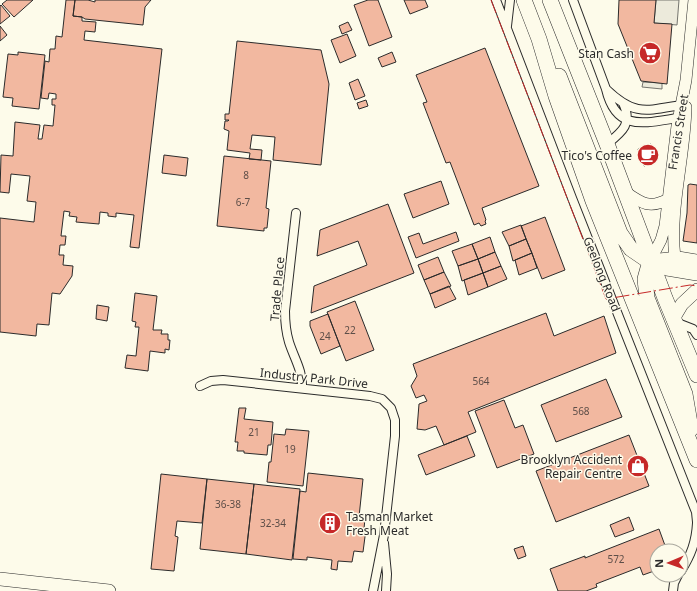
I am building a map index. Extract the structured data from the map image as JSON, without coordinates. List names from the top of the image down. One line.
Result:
{"streets":{"highway":["Geelong Road"],"main road":["Francis Street"],"street":["Trade Place","Industry Park Drive"]},"crossings":[["Trade Place","Industry Park Drive"]],"places":{"supermarket":["Stan Cash"],"cafe":["Tico's Coffee"],"shop":["Brooklyn Accident Repair Centre"],"building":["Tasman Market Fresh Meat"]},"house_numbers":["8","6-7","22","24","564","568","21","19","36-38","32-34","572"],"north":"left"}
